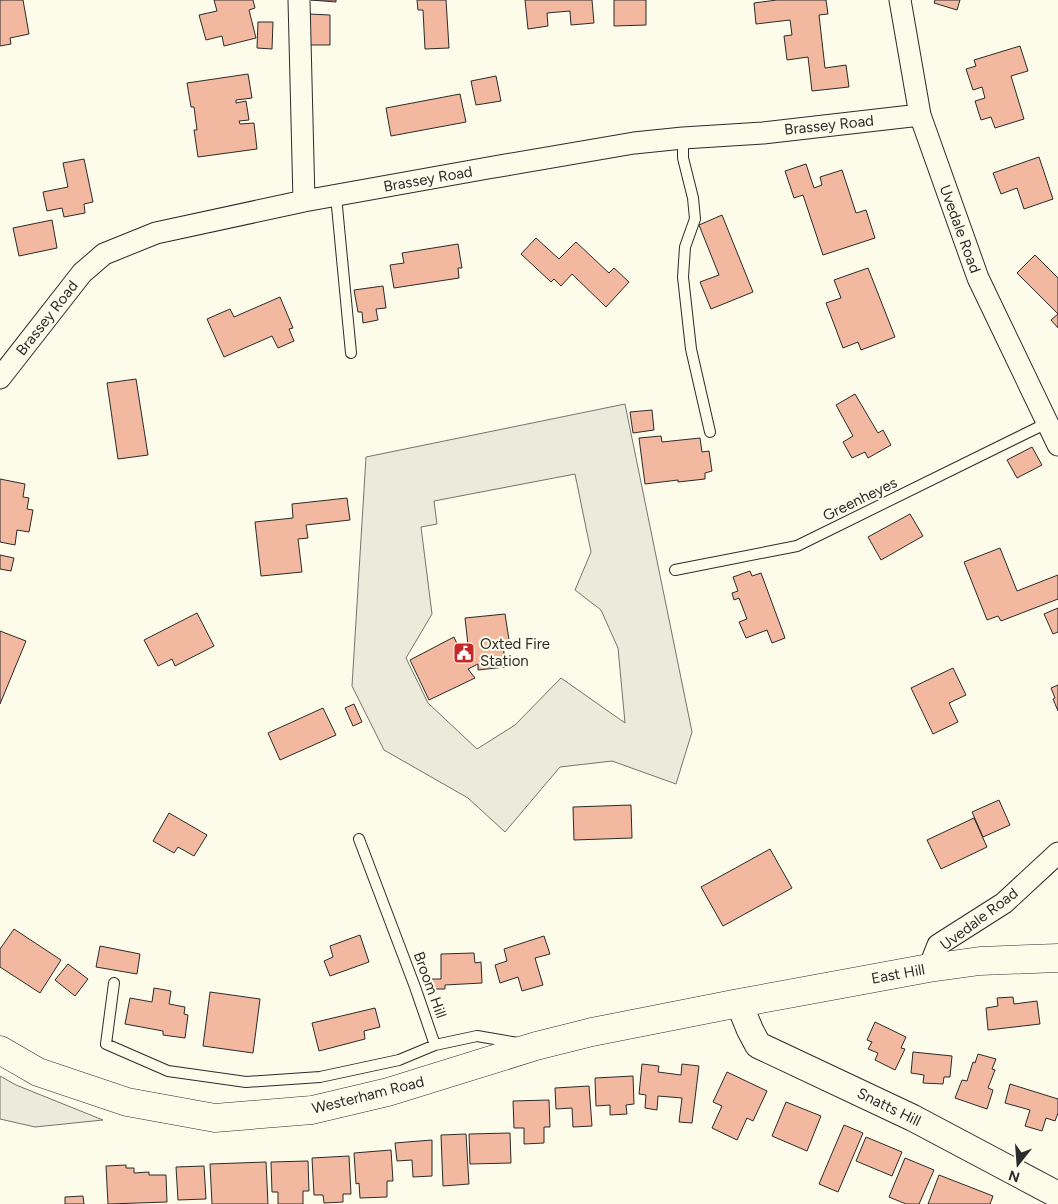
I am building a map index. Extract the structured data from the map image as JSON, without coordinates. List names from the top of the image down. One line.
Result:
{"streets":{"main road":["East Hill","Westerham Road"],"street":["Brassey Road","Uvedale Road","Snatts Hill"],"lane":["Greenheyes","Broom Hill"]},"crossings":[["Brassey Road","Uvedale Road"],["Uvedale Road","Greenheyes"],["Uvedale Road","East Hill"],["East Hill","Westerham Road"],["East Hill","Snatts Hill"],["Westerham Road","Snatts Hill"]],"places":{"public building":["Oxted Fire Station"]},"north":"bottom"}
